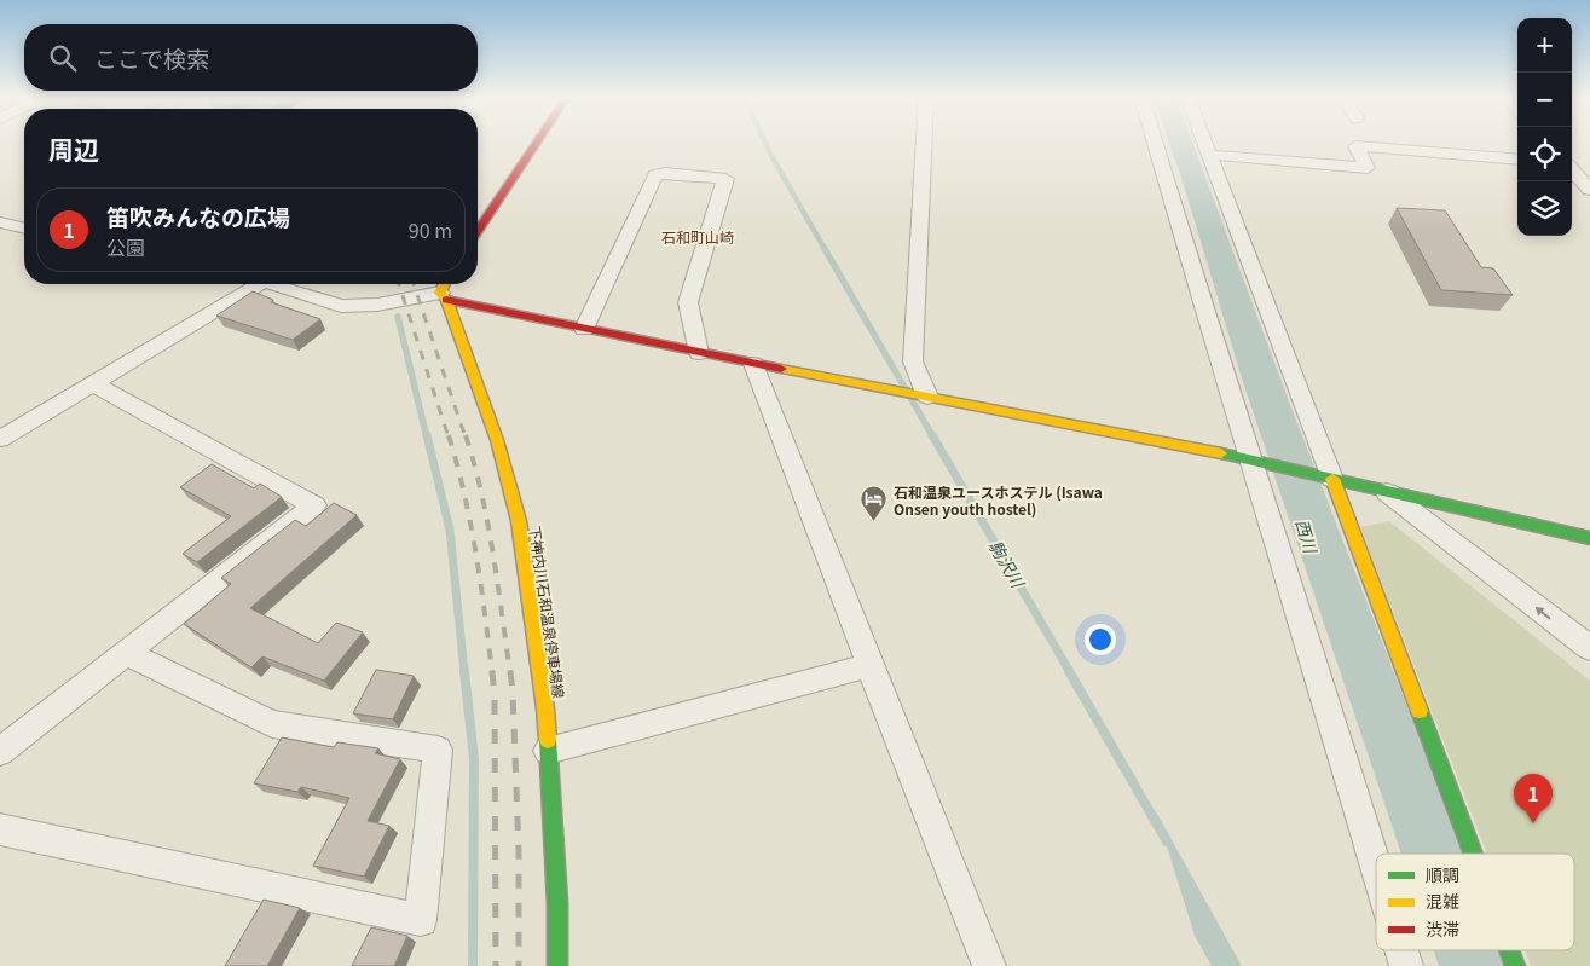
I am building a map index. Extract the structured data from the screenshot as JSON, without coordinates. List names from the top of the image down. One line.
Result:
{"streets":{"street":["下神内川石和温泉停車場線"]},"districts":["石和町山崎"],"water":["西川","駒沢川"],"places":{"hotel":["石和温泉ユースホステル (Isawa Onsen youth hostel)"]},"legend":["順調","混雑","渋滞"],"page":{"map_buttons":["+","−"],"search":"ここで検索","heading":"周辺","list":[{"mark":"1","name":"笛吹みんなの広場","note":"公園","value":"90 m"}],"pins":"1"}}
